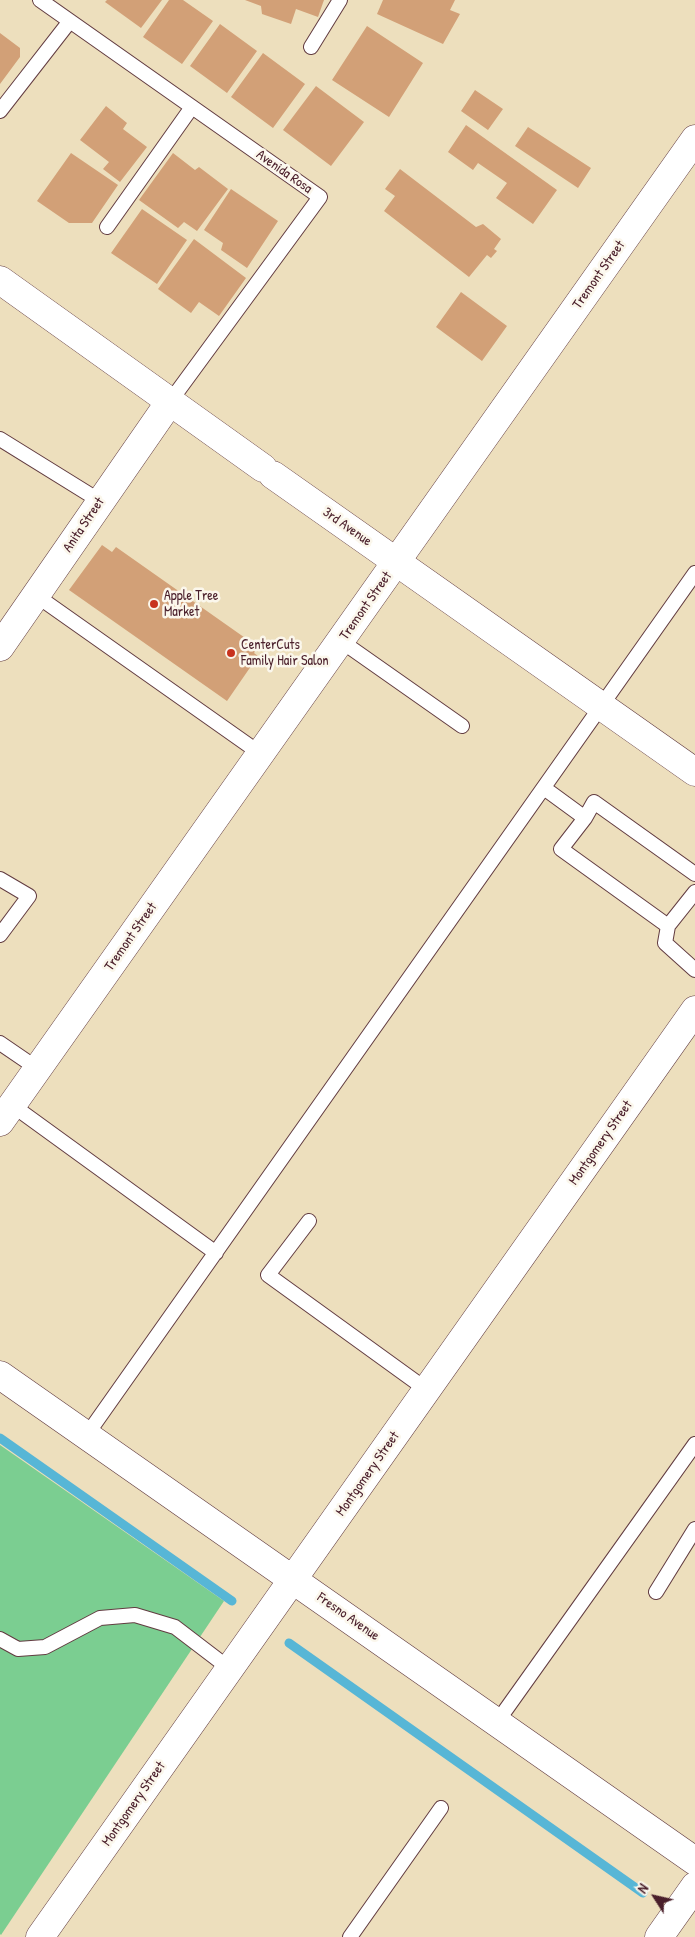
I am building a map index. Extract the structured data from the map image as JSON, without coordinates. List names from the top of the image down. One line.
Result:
{"streets":{"street":["Tremont Street","Anita Street","3rd Avenue","Montgomery Street","Fresno Avenue"],"lane":["Avenida Rosa"]},"crossings":[["Avenida Rosa","Anita Street"],["Avenida Rosa","3rd Avenue"],["Tremont Street","3rd Avenue"],["Anita Street","3rd Avenue"],["Montgomery Street","Fresno Avenue"]],"places":["Apple Tree Market","CenterCuts Family Hair Salon"],"north":"top left"}
